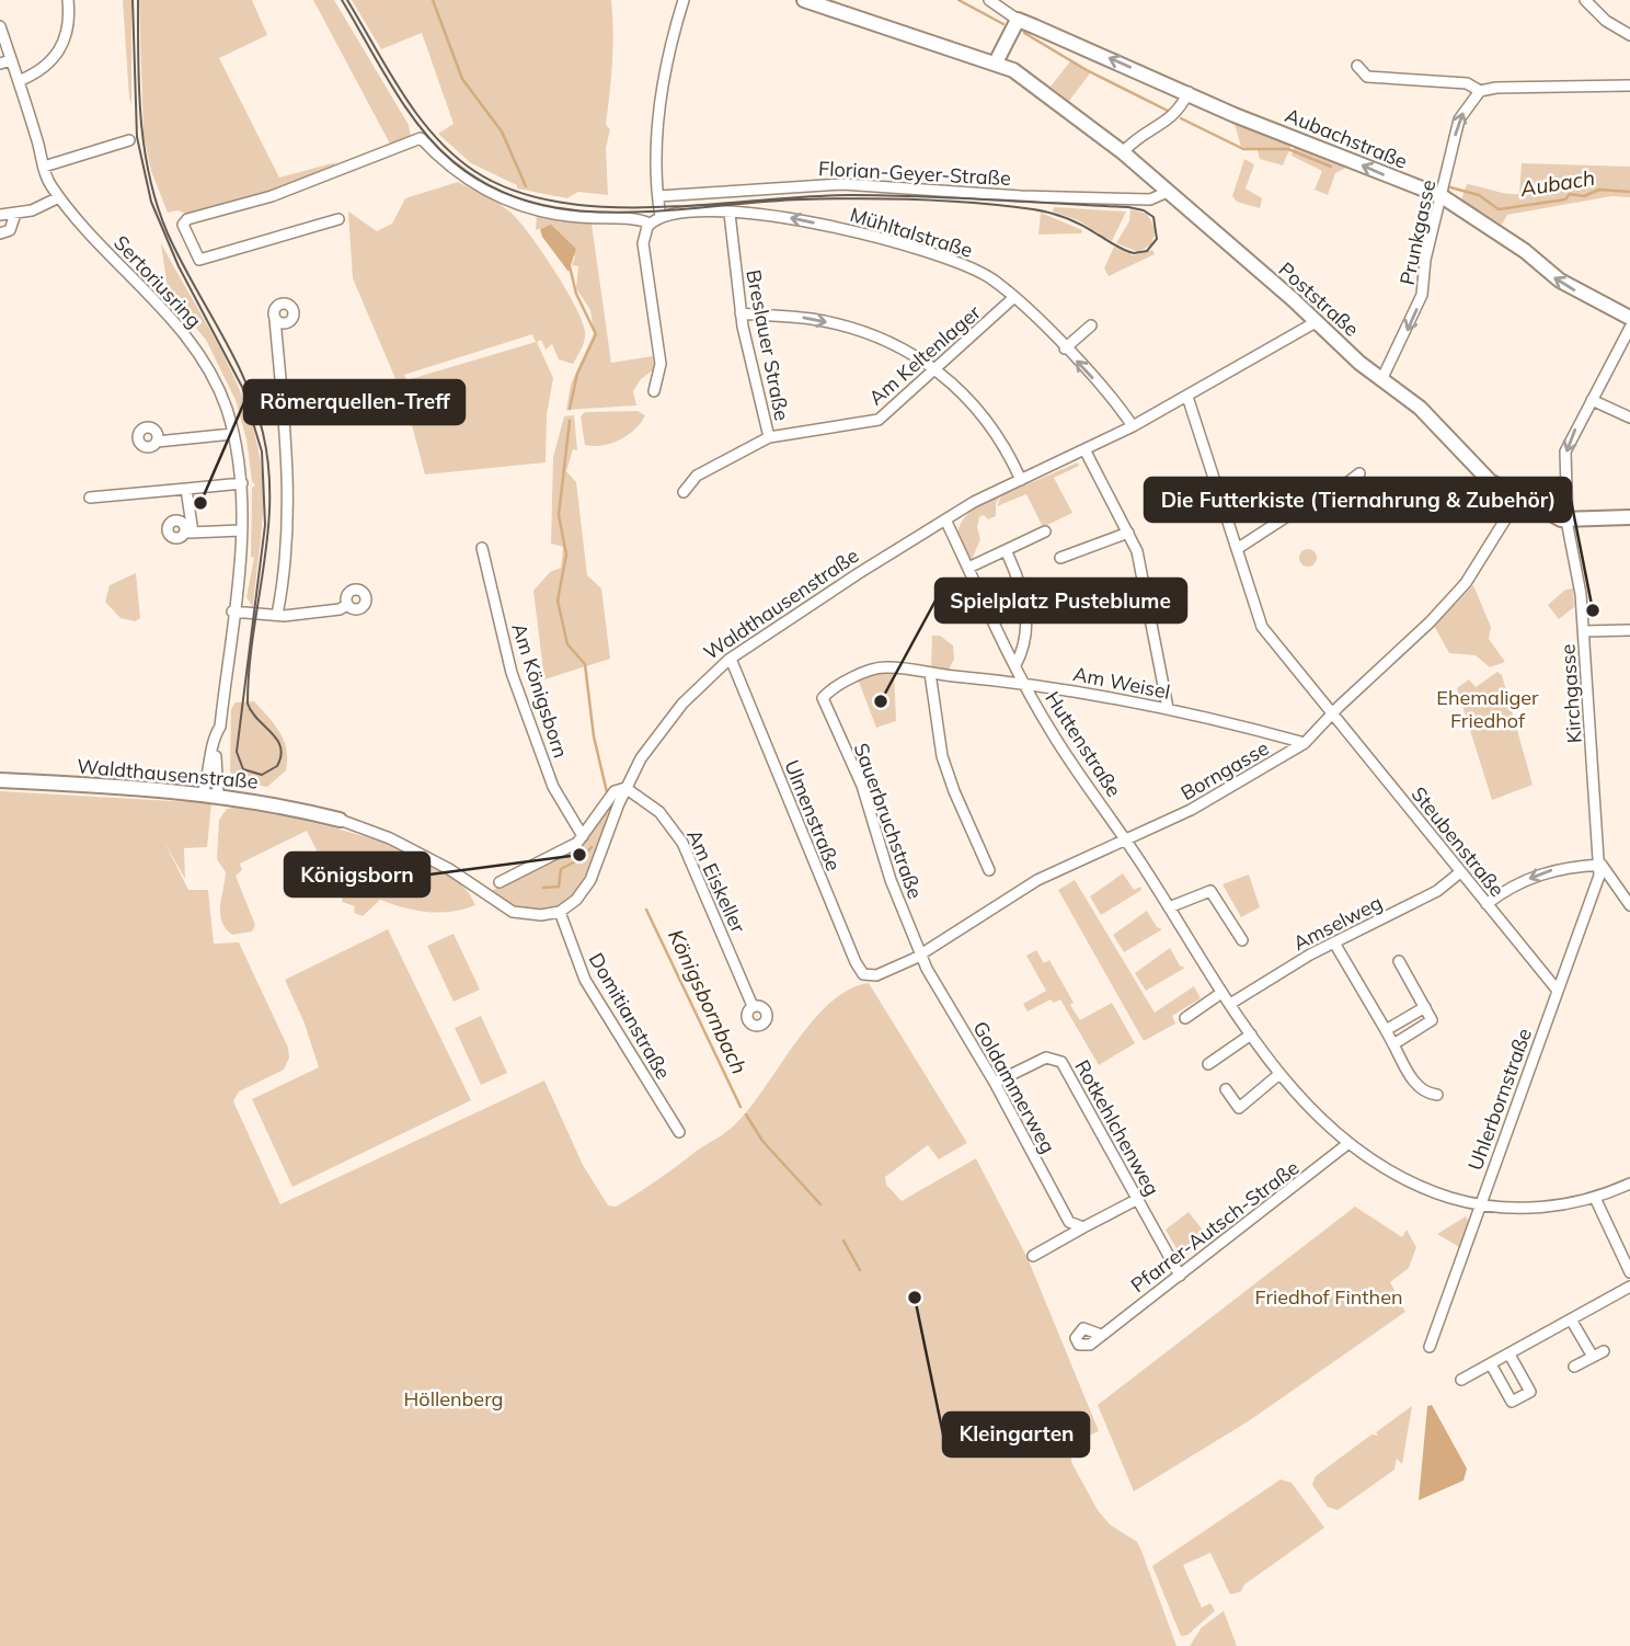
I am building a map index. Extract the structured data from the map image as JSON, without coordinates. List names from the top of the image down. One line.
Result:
{"streets":{"main road":["Aubachstraße","Poststraße","Waldthausenstraße"],"street":["Florian-Geyer-Straße","Mühltalstraße","Prunkgasse","Sertoriusring","Breslauer Straße","Am Keltenlager","Am Weisel","Am Königsborn","Kirchgasse","Huttenstraße","Borngasse","Ulmenstraße","Sauerbruchstraße","Steubenstraße","Am Eiskeller","Amselweg","Domitianstraße","Goldammerweg","Uhlerbornstraße","Rotkehlchenweg","Pfarrer-Autsch-Straße"]},"crossings":[["Aubachstraße","Prunkgasse"],["Florian-Geyer-Straße","Poststraße"],["Mühltalstraße","Breslauer Straße"],["Mühltalstraße","Am Keltenlager"],["Mühltalstraße","Waldthausenstraße"],["Prunkgasse","Poststraße"],["Sertoriusring","Waldthausenstraße"],["Poststraße","Waldthausenstraße"],["Poststraße","Kirchgasse"],["Poststraße","Borngasse"],["Breslauer Straße","Am Keltenlager"],["Waldthausenstraße","Huttenstraße"],["Waldthausenstraße","Ulmenstraße"],["Waldthausenstraße","Steubenstraße"],["Waldthausenstraße","Am Eiskeller"],["Waldthausenstraße","Domitianstraße"],["Am Weisel","Huttenstraße"],["Am Weisel","Borngasse"],["Am Weisel","Sauerbruchstraße"],["Kirchgasse","Uhlerbornstraße"],["Huttenstraße","Borngasse"],["Huttenstraße","Amselweg"],["Huttenstraße","Uhlerbornstraße"],["Huttenstraße","Pfarrer-Autsch-Straße"],["Borngasse","Ulmenstraße"],["Borngasse","Sauerbruchstraße"],["Borngasse","Steubenstraße"],["Borngasse","Goldammerweg"],["Sauerbruchstraße","Goldammerweg"],["Steubenstraße","Amselweg"],["Steubenstraße","Uhlerbornstraße"],["Goldammerweg","Rotkehlchenweg"],["Rotkehlchenweg","Pfarrer-Autsch-Straße"]],"one_way":["Aubachstraße","Mühltalstraße"],"water":["Aubach","Königsbornbach"],"parks":["Ehemaliger Friedhof","Friedhof Finthen","Höllenberg"],"places":["Römerquellen-Treff","Die Futterkiste (Tiernahrung & Zubehör)","Spielplatz Pusteblume","Königsborn","Kleingarten"]}
